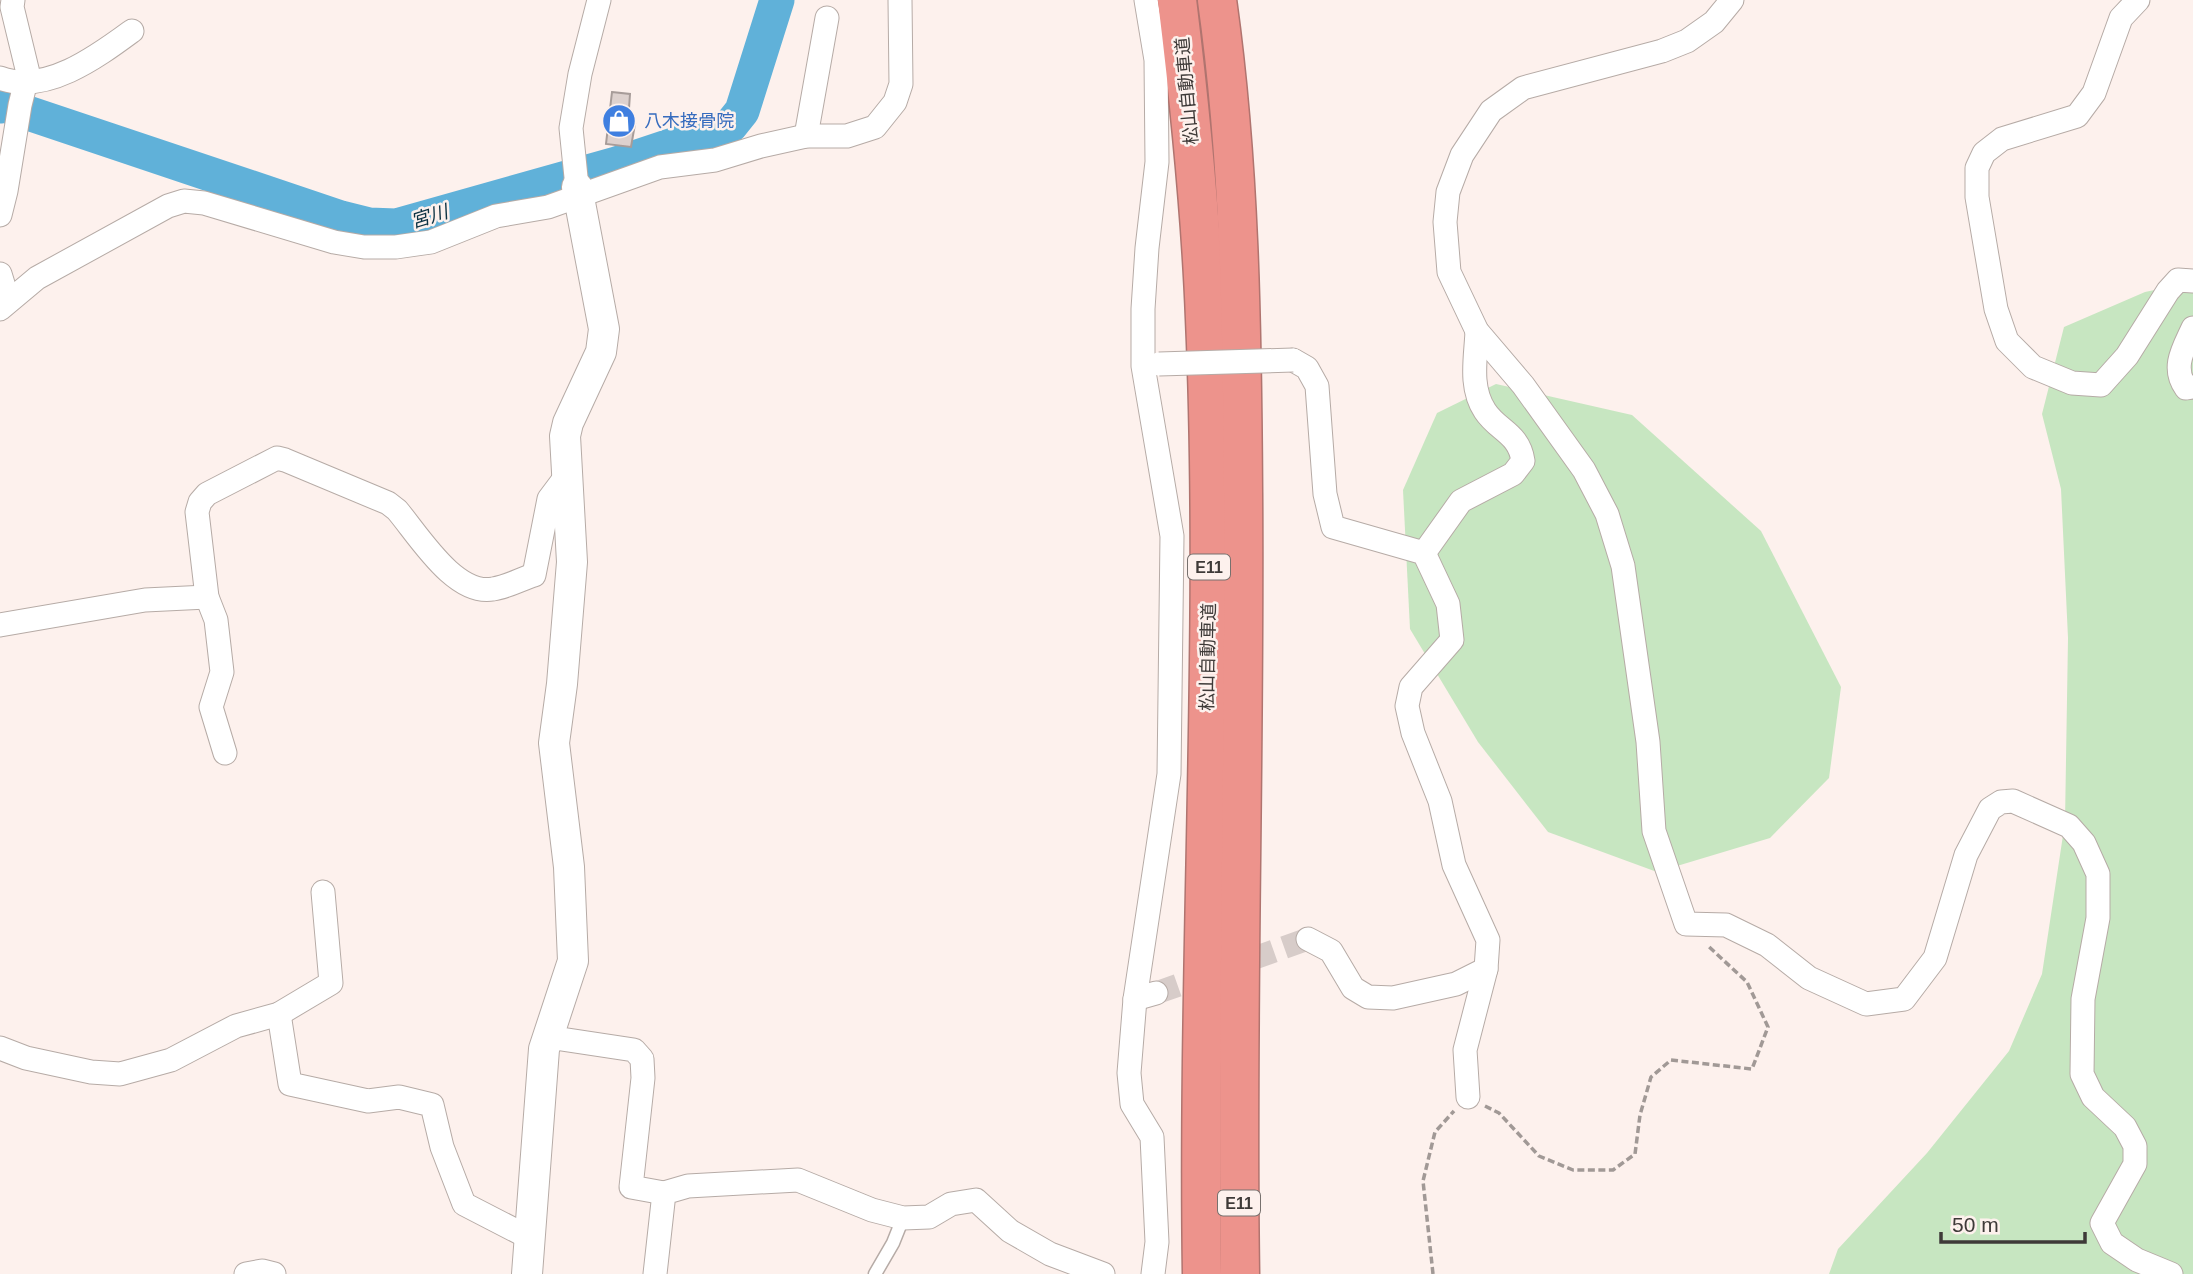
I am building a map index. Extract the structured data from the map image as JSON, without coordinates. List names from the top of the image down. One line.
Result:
{"streets":{"highway":["松山自動車道","E11"]},"water":["宮川"],"places":{"shop":["八木接骨院"]},"scale_bar":"50 m"}
